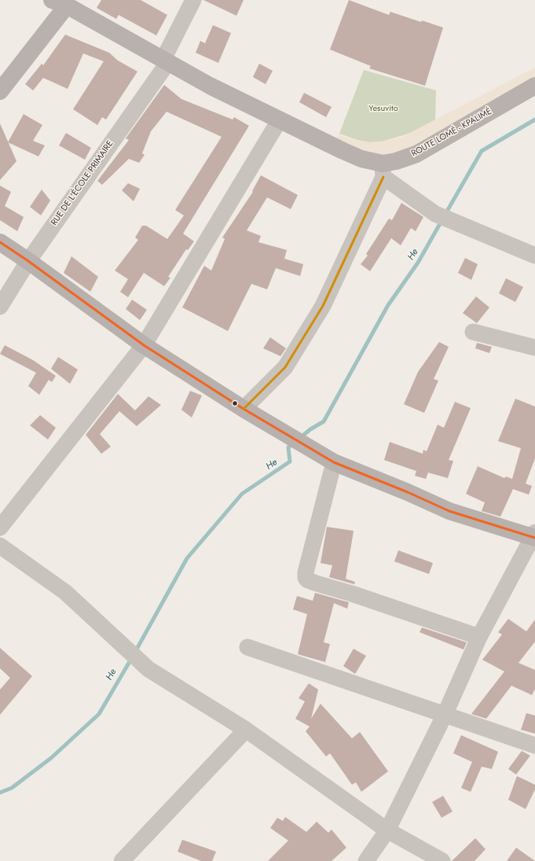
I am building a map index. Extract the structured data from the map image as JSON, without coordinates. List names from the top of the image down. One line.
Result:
{"streets":{"main road":["ROUTE LOMÉ - KPALIMÉ"],"street":["RUE DE L'ÉCOLE PRIMAIRE"]},"crossings":[["ROUTE LOMÉ - KPALIMÉ","RUE DE L'ÉCOLE PRIMAIRE"]],"water":["He"],"parks":["Yesuvito"]}
